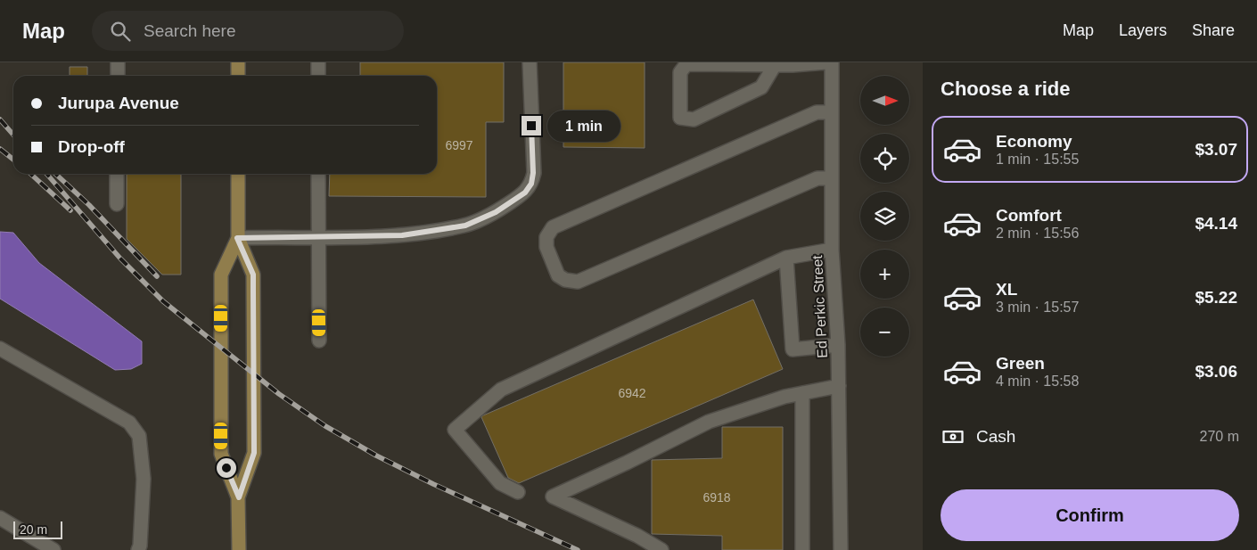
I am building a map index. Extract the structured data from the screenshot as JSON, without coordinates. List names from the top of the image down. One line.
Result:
{"streets":{"street":["Ed Perkic Street"]},"house_numbers":["6997","6942","6918"],"scale_bar":"20 m","north":"right","page":{"header":"Map","search":"Search here","nav":["Map","Layers","Share"],"heading":"Choose a ride","map_buttons":["+","−"],"banner":["Jurupa Avenue","Drop-off"],"bubble":"1 min","list":[{"name":"Economy","note":"1 min · 15:55","value":"$3.07"},{"name":"Comfort","note":"2 min · 15:56","value":"$4.14"},{"name":"XL","note":"3 min · 15:57","value":"$5.22"},{"name":"Green","note":"4 min · 15:58","value":"$3.06"}],"pay":["Cash","270 m"],"buttons":"Confirm","scale":"20 m"}}
